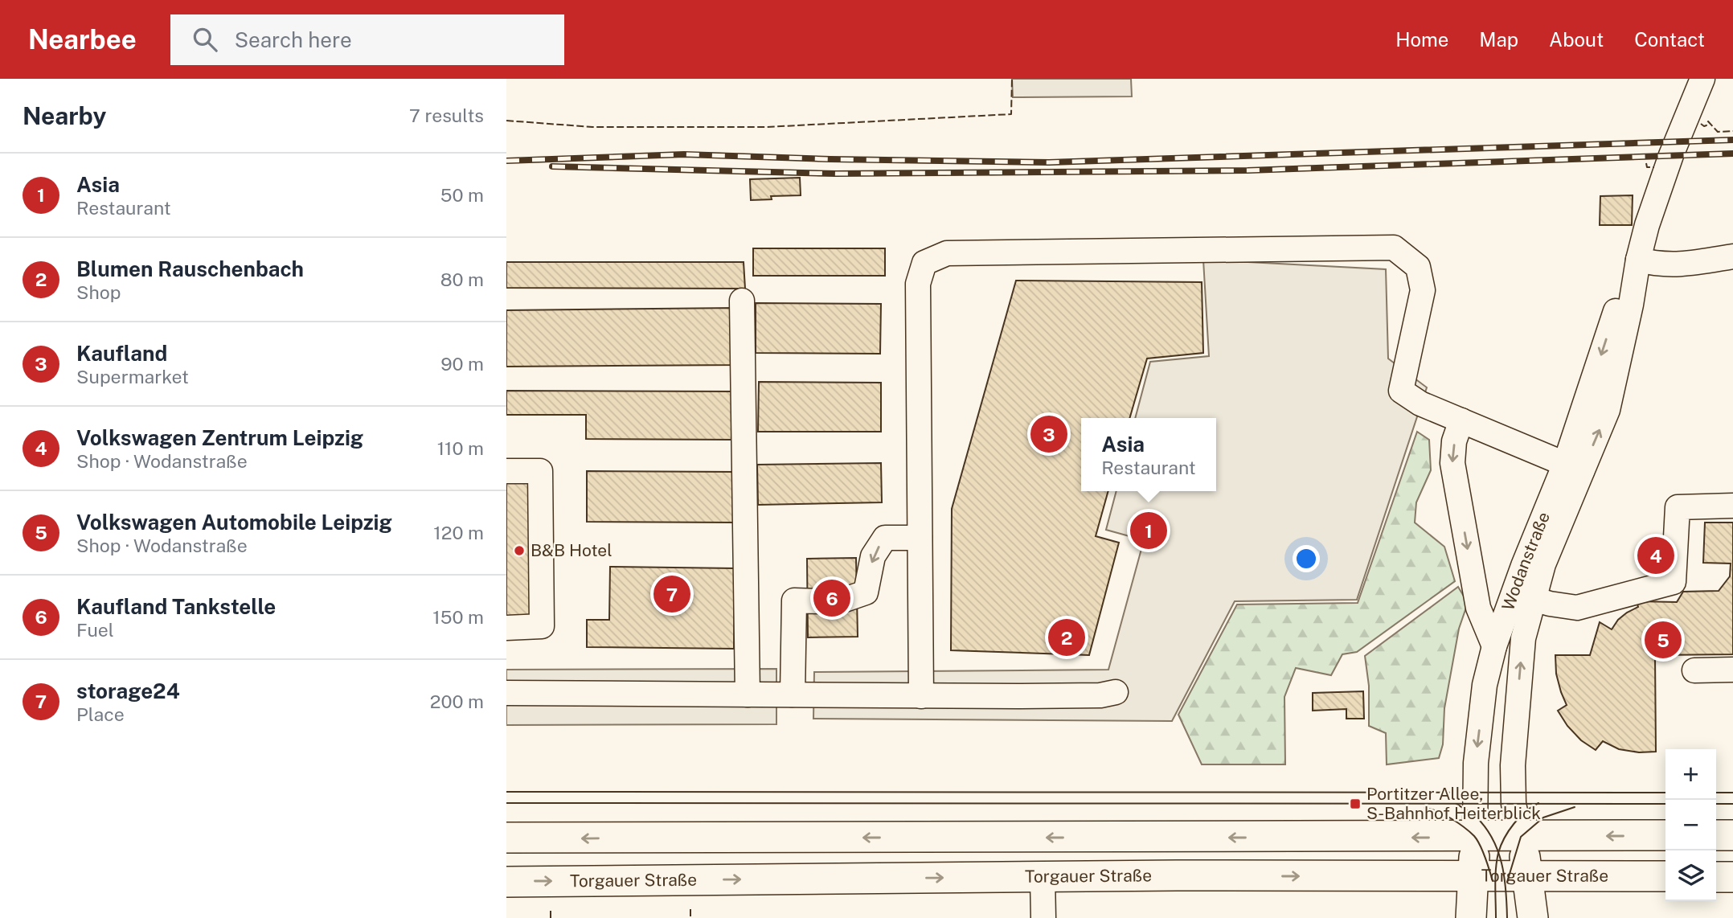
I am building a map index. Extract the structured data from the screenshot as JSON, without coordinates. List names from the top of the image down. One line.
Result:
{"streets":{"main road":["Wodanstraße","Torgauer Straße"]},"crossings":[["Wodanstraße","Torgauer Straße"]],"places":{"other":["B&B Hotel"],"transit":["Portitzer Allee, S-Bahnhof Heiterblick"]},"page":{"header":"Nearbee","search":"Search here","nav":["Home","Map","About","Contact"],"heading":["Nearby","7 results"],"list":[{"mark":"1","name":"Asia","note":"Restaurant","value":"50 m"},{"mark":"2","name":"Blumen Rauschenbach","note":"Shop","value":"80 m"},{"mark":"3","name":"Kaufland","note":"Supermarket","value":"90 m"},{"mark":"4","name":"Volkswagen Zentrum Leipzig","note":"Shop · Wodanstraße","value":"110 m"},{"mark":"5","name":"Volkswagen Automobile Leipzig","note":"Shop · Wodanstraße","value":"120 m"},{"mark":"6","name":"Kaufland Tankstelle","note":"Fuel","value":"150 m"},{"mark":"7","name":"storage24","note":"Place","value":"200 m"}],"pins":["3","1","4","7","6","2","5"],"popup":["Asia","Restaurant"],"map_buttons":["+","−"]}}
